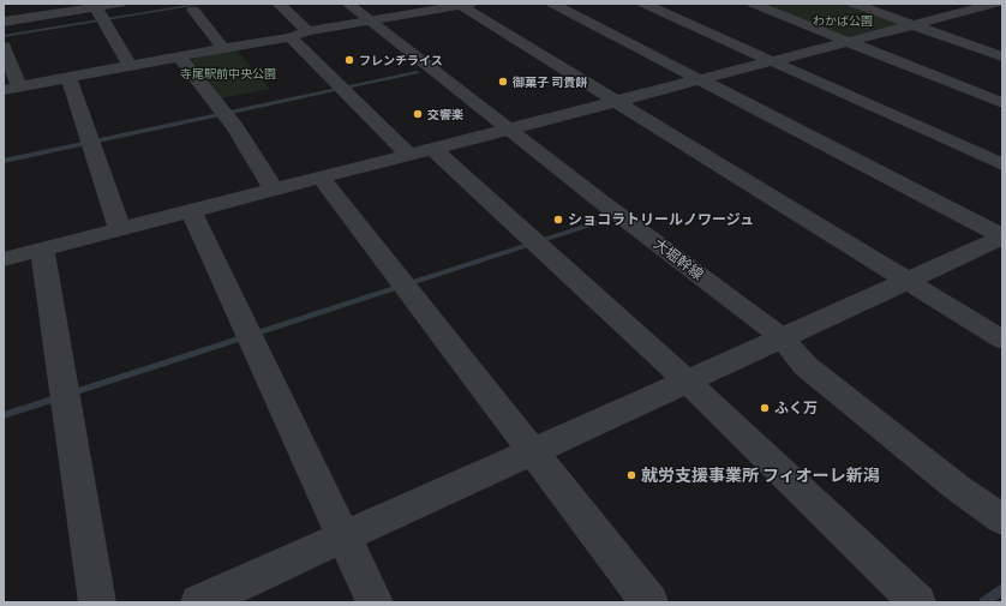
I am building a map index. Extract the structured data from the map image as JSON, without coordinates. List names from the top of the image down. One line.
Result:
{"streets":{"street":["大堀幹線"]},"parks":["わかば公園","寺尾駅前中央公園"],"places":["フレンチライス","御菓子 司貴餅","交響楽","ショコラトリールノワージュ","ふく万","就労支援事業所 フィオーレ新潟"]}
